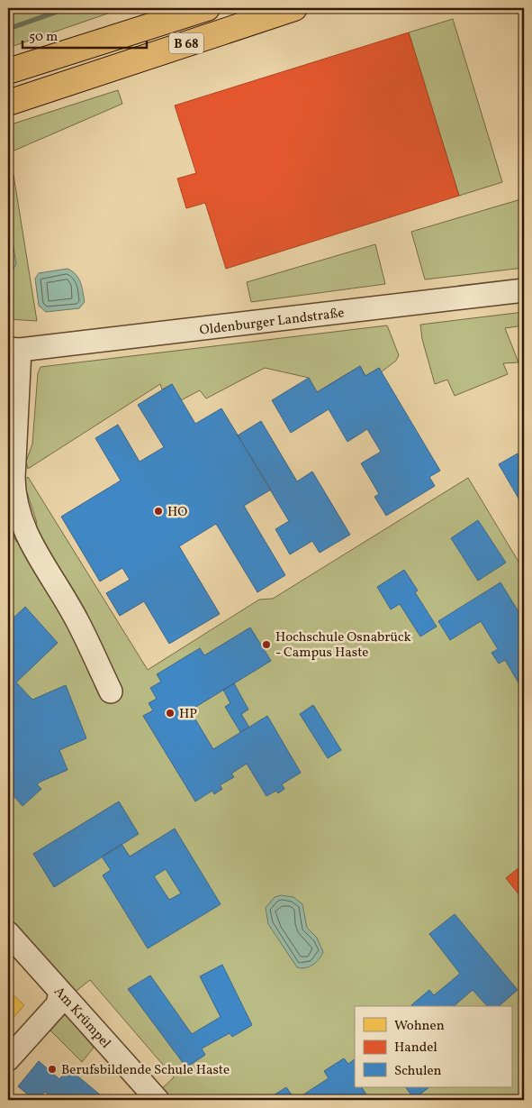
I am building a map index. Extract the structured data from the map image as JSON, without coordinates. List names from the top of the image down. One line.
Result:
{"streets":{"highway":["B 68"],"street":["Oldenburger Landstraße","Am Krümpel"]},"places":["HO","Hochschule Osnabrück - Campus Haste","HP","Berufsbildende Schule Haste"],"legend":["Wohnen","Handel","Schulen"],"scale_bar":"50 m"}
